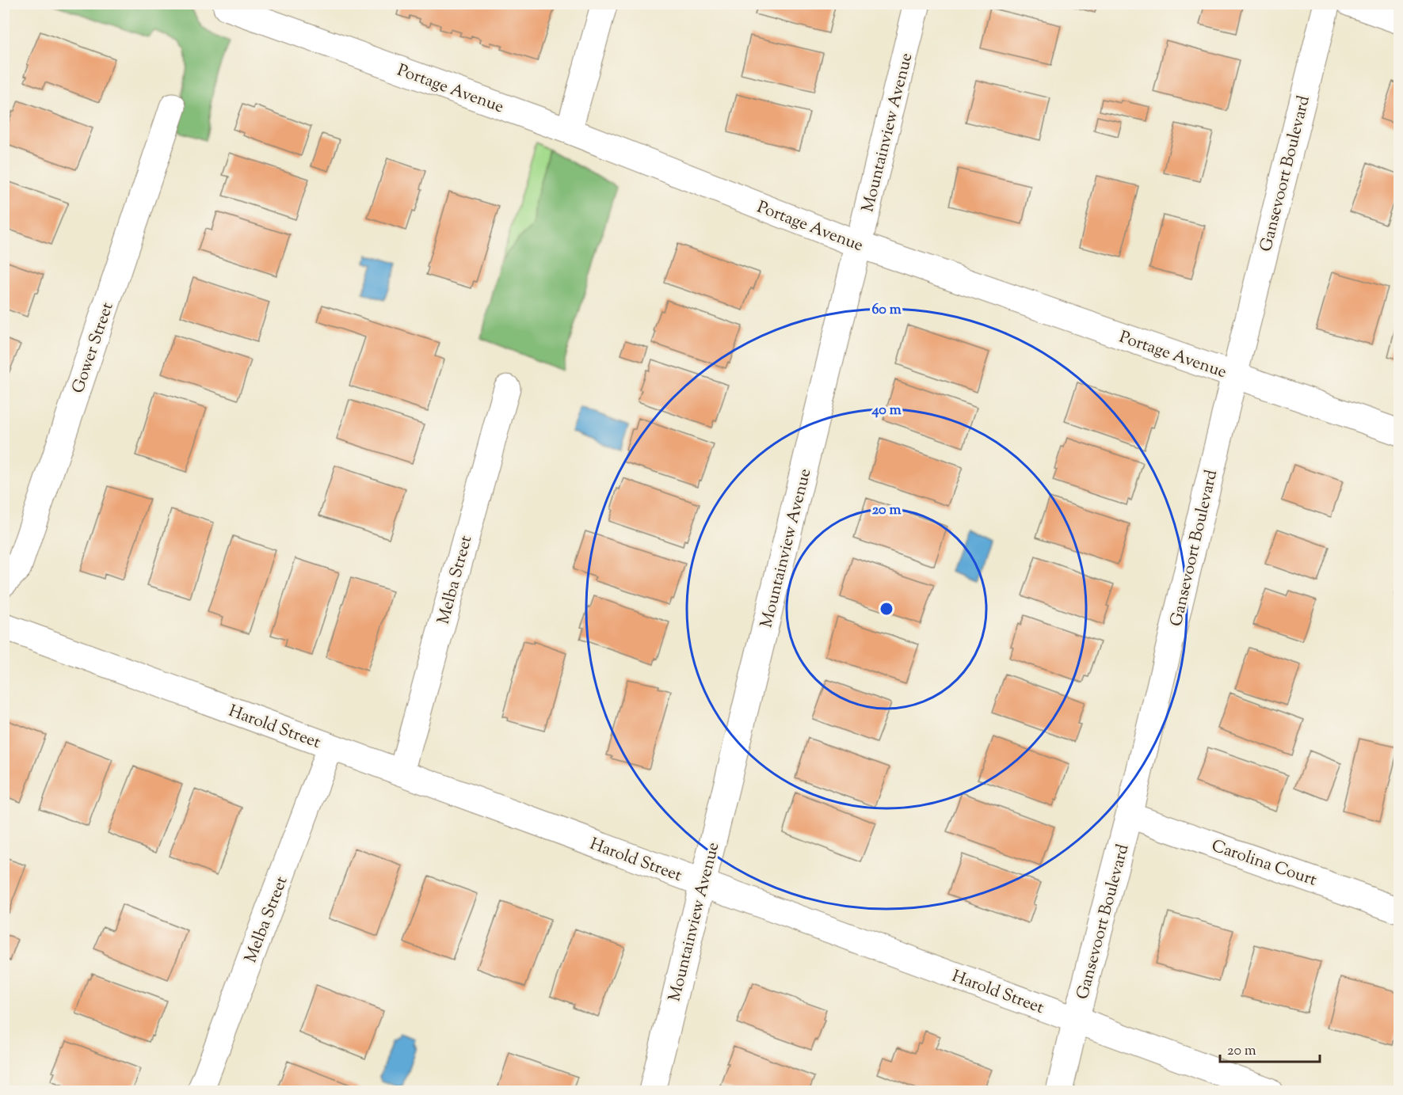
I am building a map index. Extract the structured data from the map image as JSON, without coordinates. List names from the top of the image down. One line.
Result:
{"streets":{"street":["Portage Avenue","Mountainview Avenue","Gansevoort Boulevard","Gower Street","Melba Street","Harold Street","Carolina Court"]},"crossings":[["Portage Avenue","Mountainview Avenue"],["Portage Avenue","Gansevoort Boulevard"],["Mountainview Avenue","Harold Street"],["Gansevoort Boulevard","Harold Street"],["Gansevoort Boulevard","Carolina Court"],["Melba Street","Harold Street"]],"scale_bar":"20 m","rings":["60 m","40 m","20 m"]}
